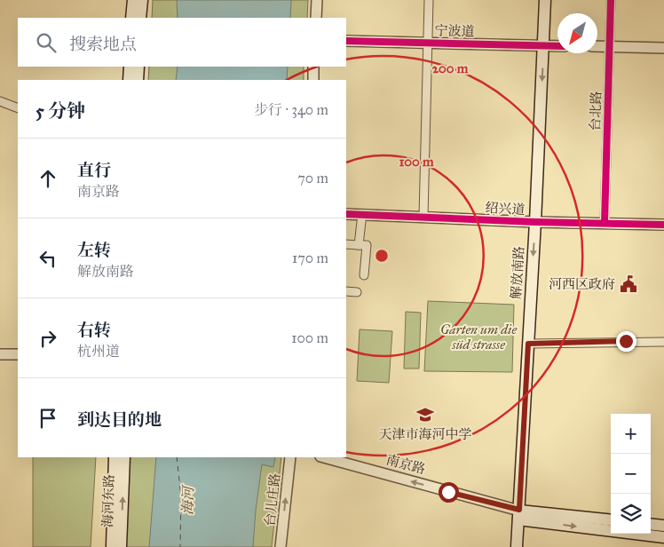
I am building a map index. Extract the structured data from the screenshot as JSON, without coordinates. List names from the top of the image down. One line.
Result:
{"streets":{"main road":["解放南路","南京路","海河东路"],"street":["宁波道","台北路","绍兴道","台儿庄路"]},"crossings":[["宁波道","解放南路"],["台北路","绍兴道"],["绍兴道","解放南路"],["解放南路","南京路"]],"one_way":["解放南路","台儿庄路"],"water":["海河"],"parks":["Garten um die süd strasse"],"places":{"public building":["河西区政府"],"school or university":["天津市海河中学"]},"north":"bottom left","page":{"search":"搜索地点","heading":["5 分钟","步行 · 340 m"],"list":[["直行","南京路","70 m"],["左转","解放南路","170 m"],["右转","杭州道","100 m"],"到达目的地"],"map_buttons":["+","−"]},"rings":["200 m","100 m"]}
